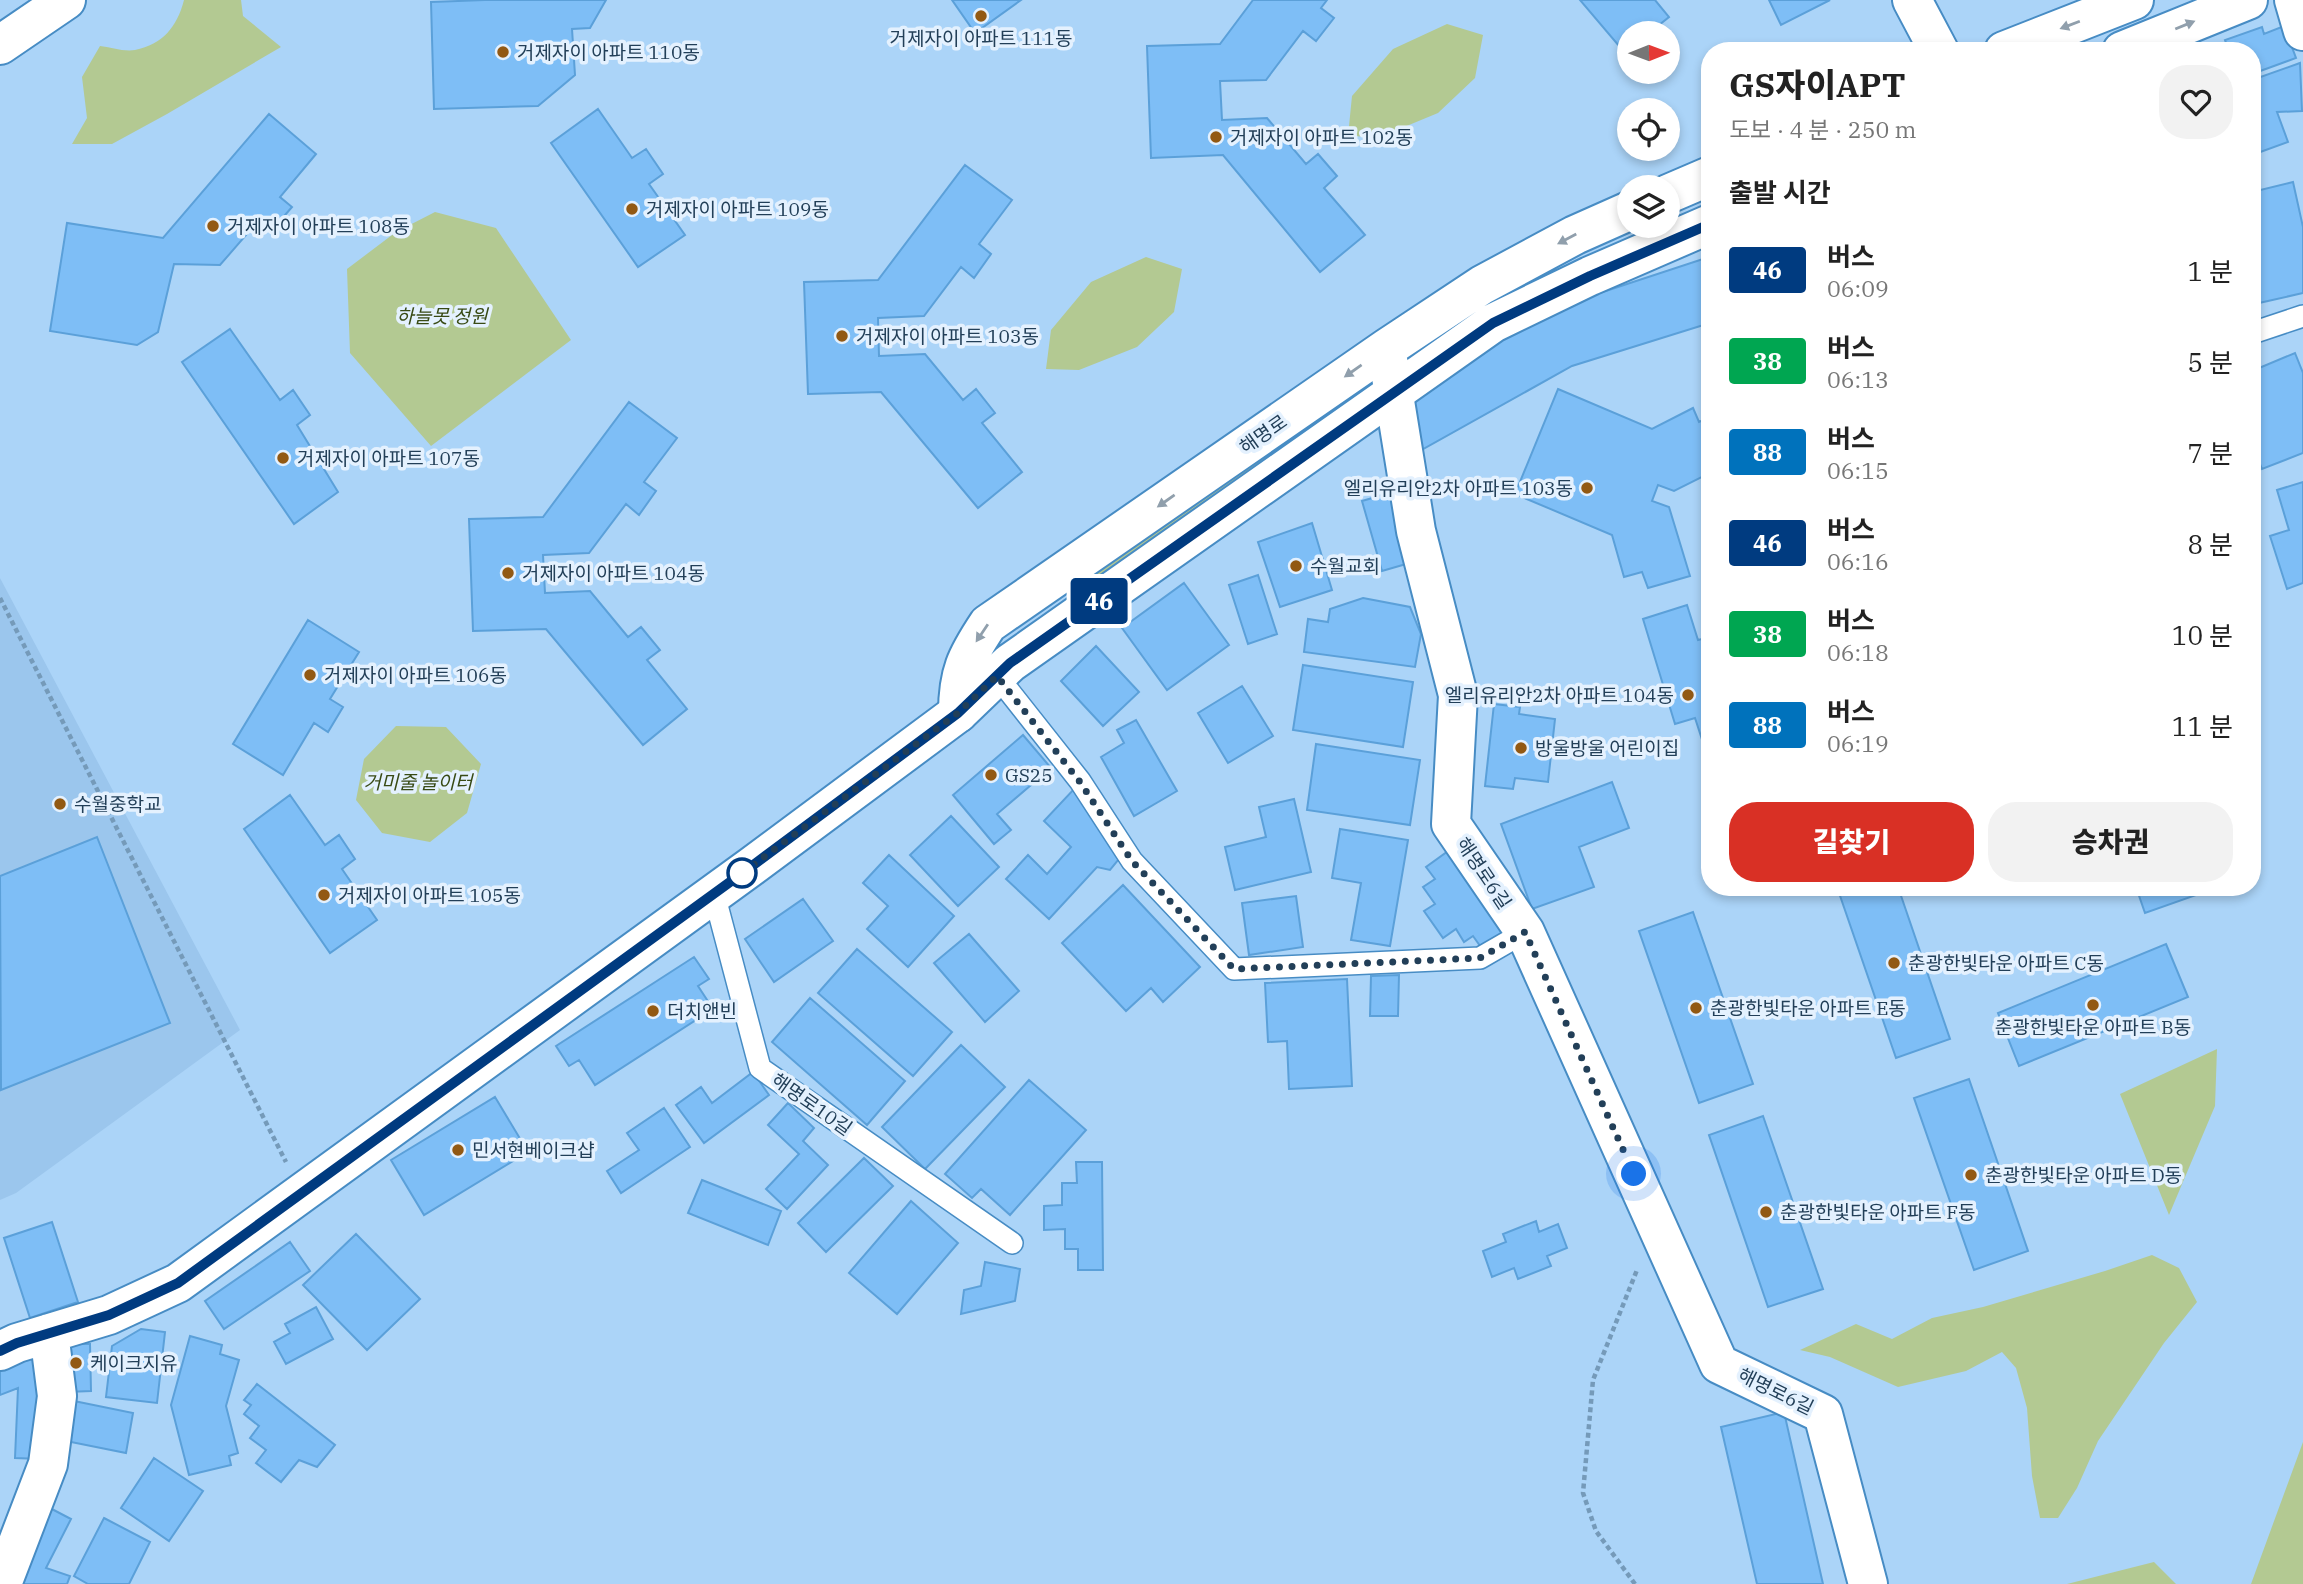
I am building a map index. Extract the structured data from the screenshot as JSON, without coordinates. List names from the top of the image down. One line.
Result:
{"streets":{"street":["해명로","해명로6길"],"lane":["해명로10길"]},"crossings":[["해명로","해명로6길"]],"parks":["하늘못 정원","거미줄 놀이터"],"places":["거제자이 아파트 111동","거제자이 아파트 110동","거제자이 아파트 102동","거제자이 아파트 109동","거제자이 아파트 108동","거제자이 아파트 103동","거제자이 아파트 107동","엘리유리안2차 아파트 103동","수월교회","거제자이 아파트 104동","거제자이 아파트 106동","엘리유리안2차 아파트 104동","방울방울 어린이집","GS25","수월중학교","거제자이 아파트 105동","춘광한빛타운 아파트 C동","춘광한빛타운 아파트 B동","춘광한빛타운 아파트 E동","더치앤빈","민서현베이크샵","춘광한빛타운 아파트 D동","춘광한빛타운 아파트 F동","케이크지유"],"lines":["bus line 46"],"north":"right","page":{"on_map":"46","heading":[["GS자이APT","도보 · 4 분 · 250 m"],"출발 시간"],"list":[{"mark":"46","name":"버스","note":"06:09","value":"1 분"},{"mark":"38","name":"버스","note":"06:13","value":"5 분"},{"mark":"88","name":"버스","note":"06:15","value":"7 분"},{"mark":"46","name":"버스","note":"06:16","value":"8 분"},{"mark":"38","name":"버스","note":"06:18","value":"10 분"},{"mark":"88","name":"버스","note":"06:19","value":"11 분"}],"buttons":["길찾기","승차권"]}}
